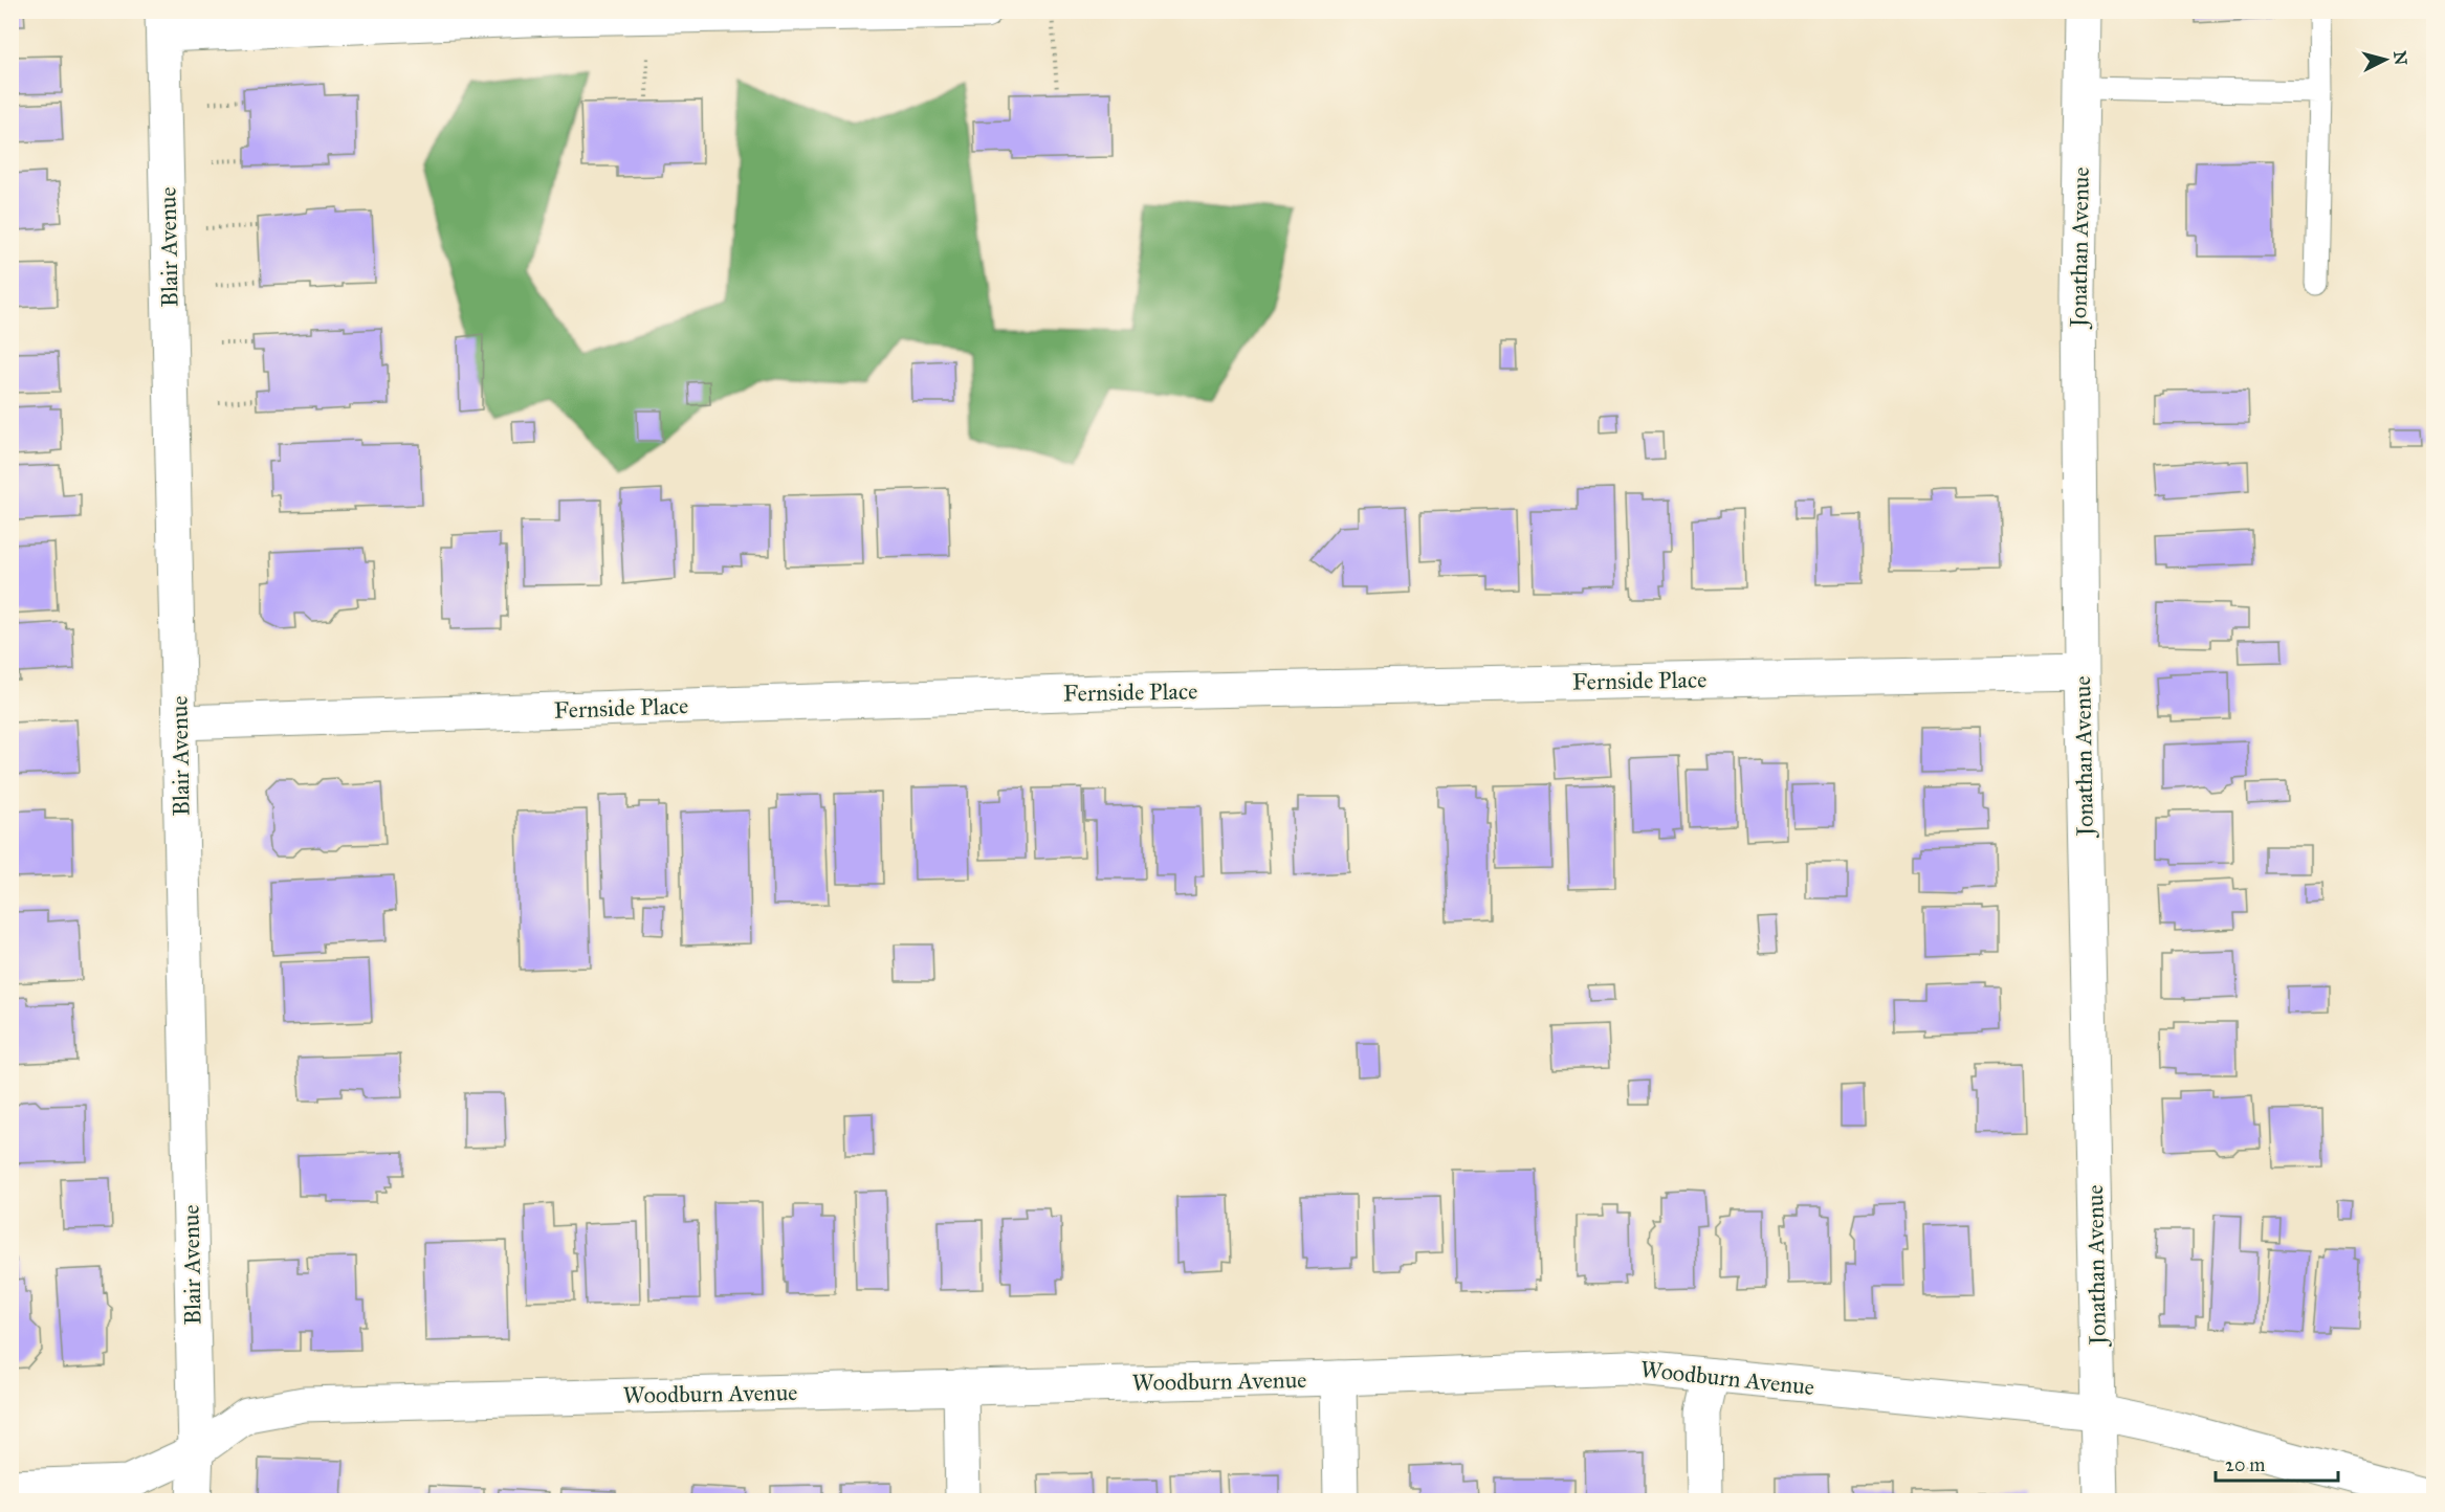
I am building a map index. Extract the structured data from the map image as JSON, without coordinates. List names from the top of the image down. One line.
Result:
{"streets":{"street":["Blair Avenue","Jonathan Avenue","Fernside Place","Woodburn Avenue"]},"crossings":[["Blair Avenue","Fernside Place"],["Blair Avenue","Woodburn Avenue"],["Jonathan Avenue","Fernside Place"],["Jonathan Avenue","Woodburn Avenue"]],"scale_bar":"20 m","north":"right"}
